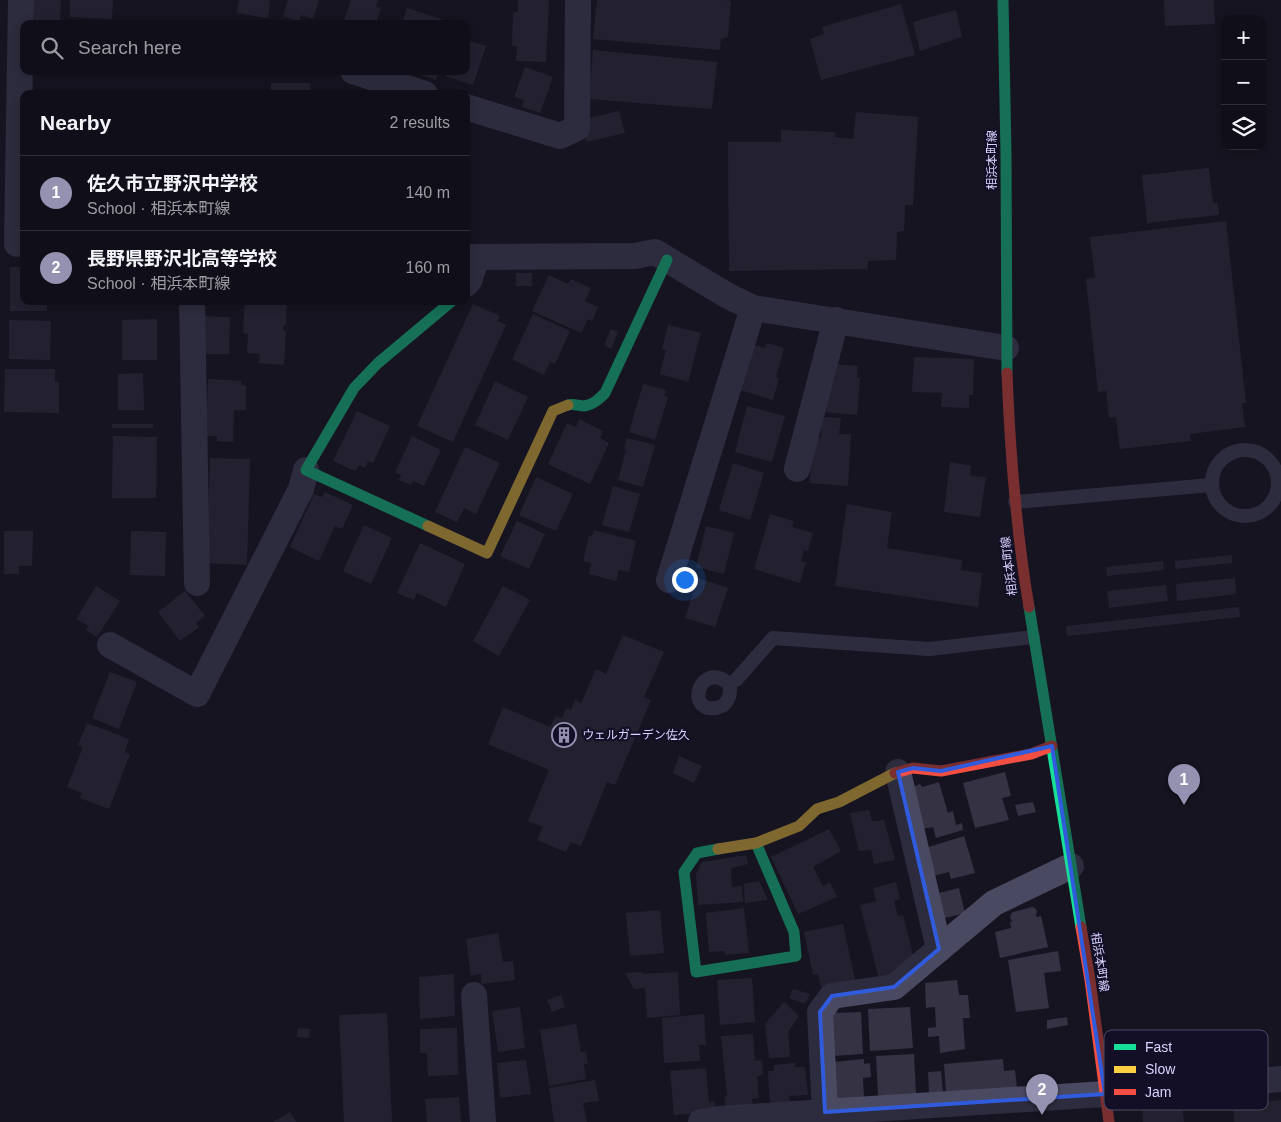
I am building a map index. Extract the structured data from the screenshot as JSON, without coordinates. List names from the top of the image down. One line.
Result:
{"streets":{"street":["相浜本町線"]},"places":{"building":["ウェルガーデン佐久"]},"legend":["Fast","Slow","Jam"],"page":{"map_buttons":["+","−"],"search":"Search here","heading":["Nearby","2 results"],"list":[{"mark":"1","name":"佐久市立野沢中学校","note":"School · 相浜本町線","value":"140 m"},{"mark":"2","name":"長野県野沢北高等学校","note":"School · 相浜本町線","value":"160 m"}],"pins":["1","2"]}}
